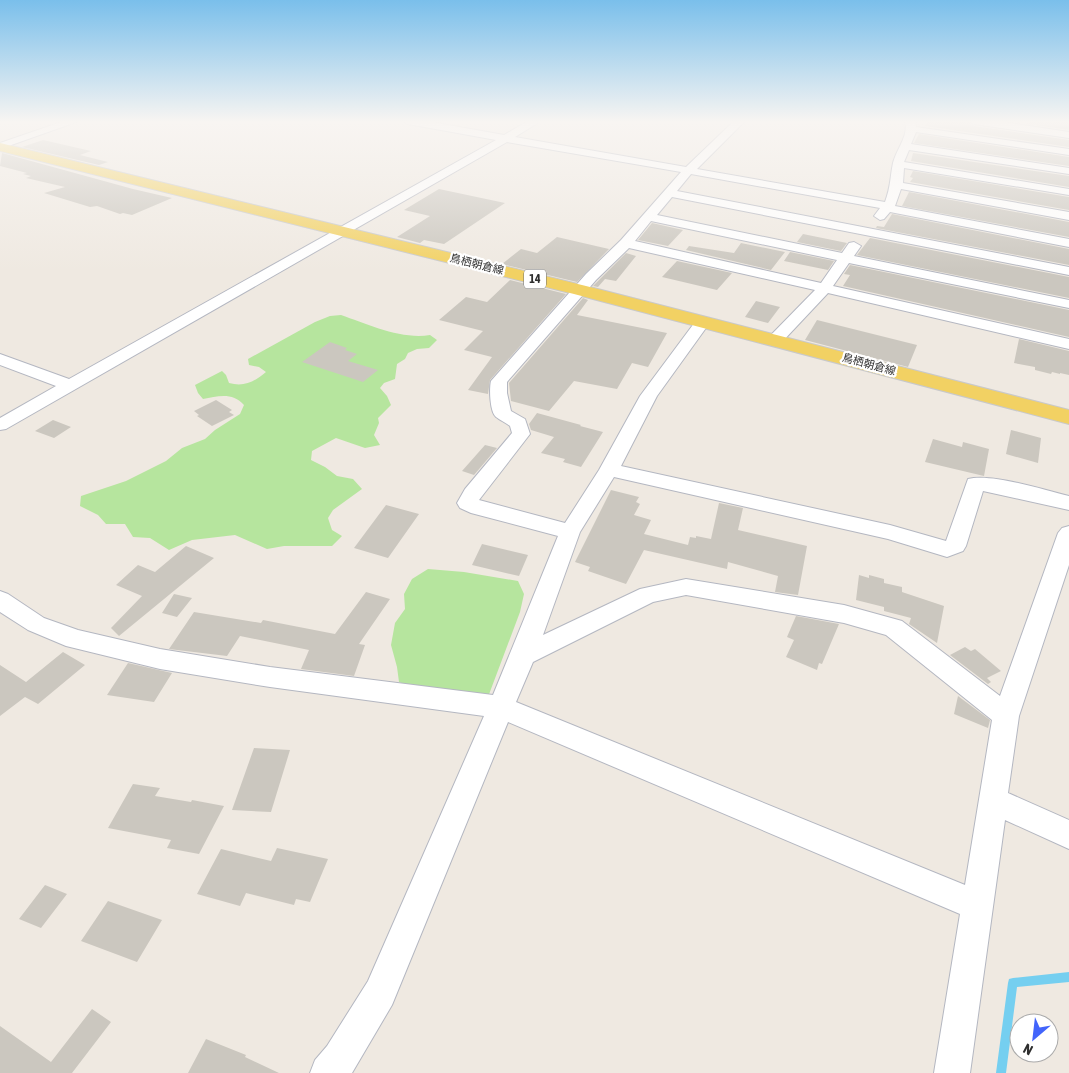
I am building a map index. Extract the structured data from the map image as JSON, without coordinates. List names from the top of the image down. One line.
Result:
{"streets":{"main road":["鳥栖朝倉線","14"]},"north":"bottom left"}
